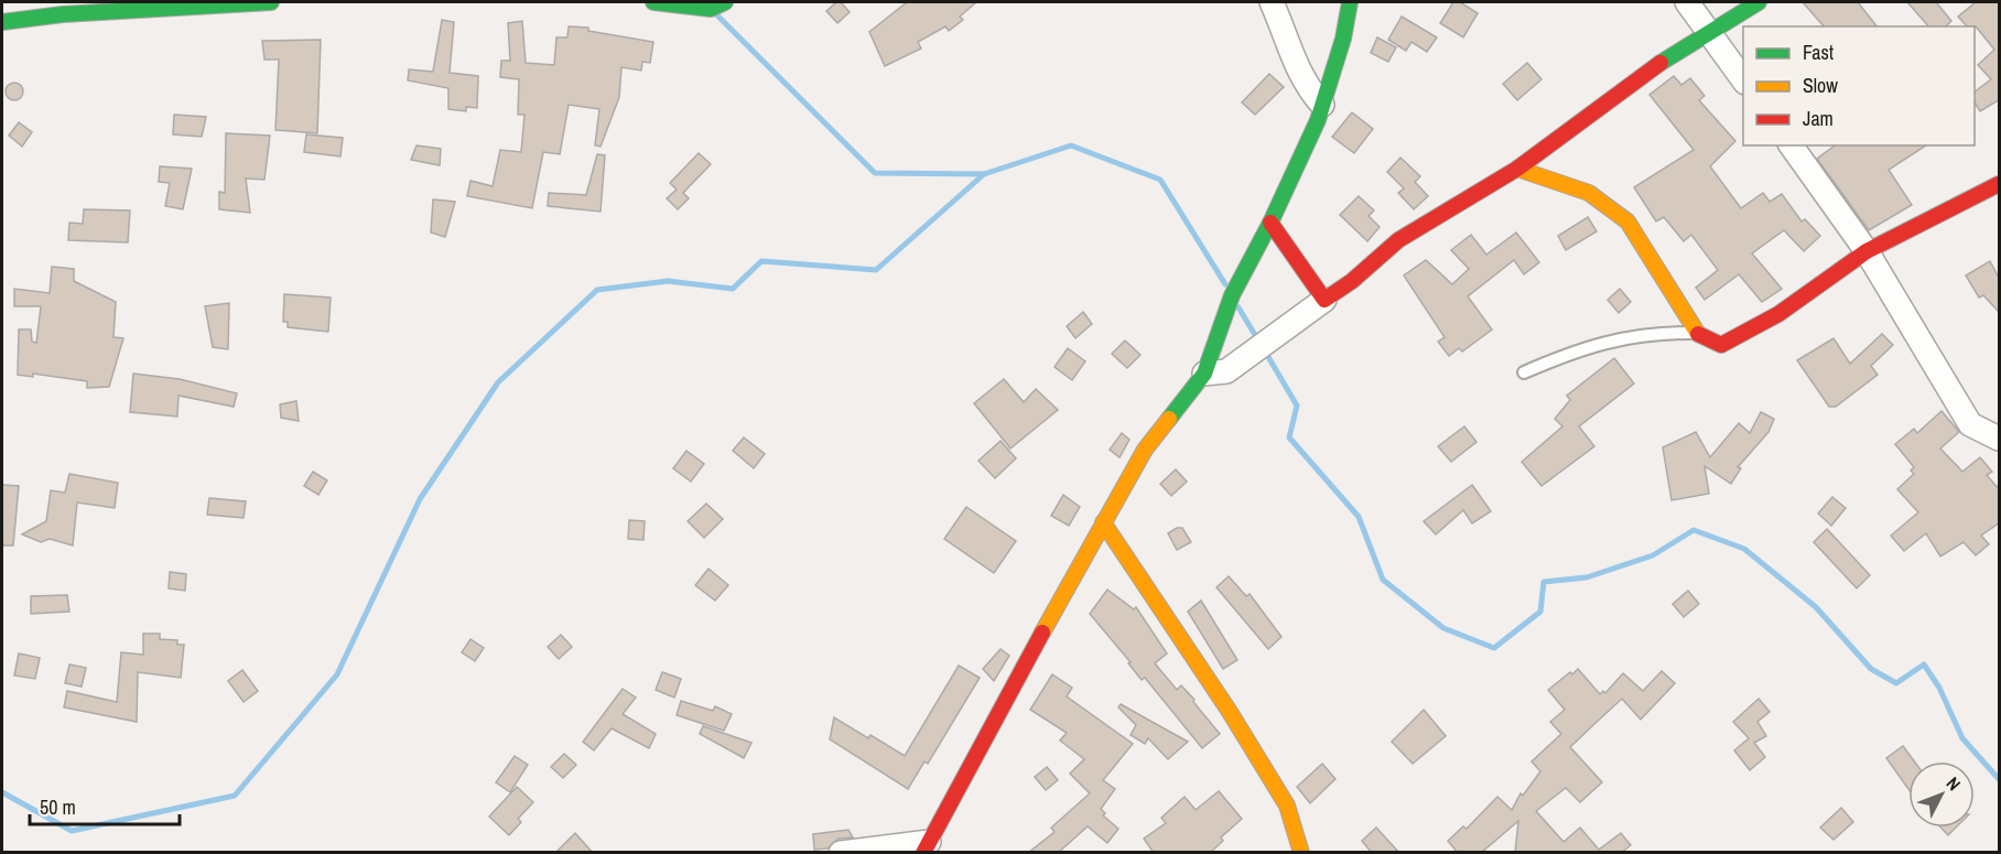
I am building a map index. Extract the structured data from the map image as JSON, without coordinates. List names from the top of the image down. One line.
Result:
{"legend":["Fast","Slow","Jam"],"scale_bar":"50 m","north":"top right"}
